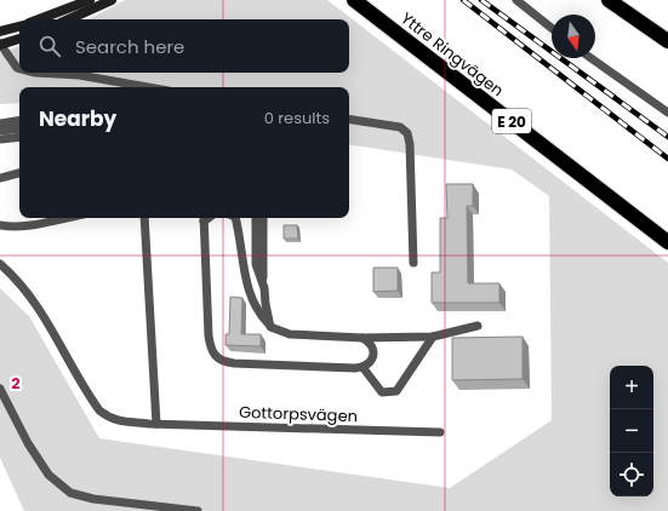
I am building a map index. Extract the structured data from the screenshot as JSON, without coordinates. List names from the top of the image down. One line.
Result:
{"streets":{"highway":["Yttre Ringvägen","E 20"],"lane":["Gottorpsvägen"]},"north":"bottom","page":{"search":"Search here","heading":["Nearby","0 results"],"map_buttons":["+","−"]},"grid":{"rows":["2"]}}
